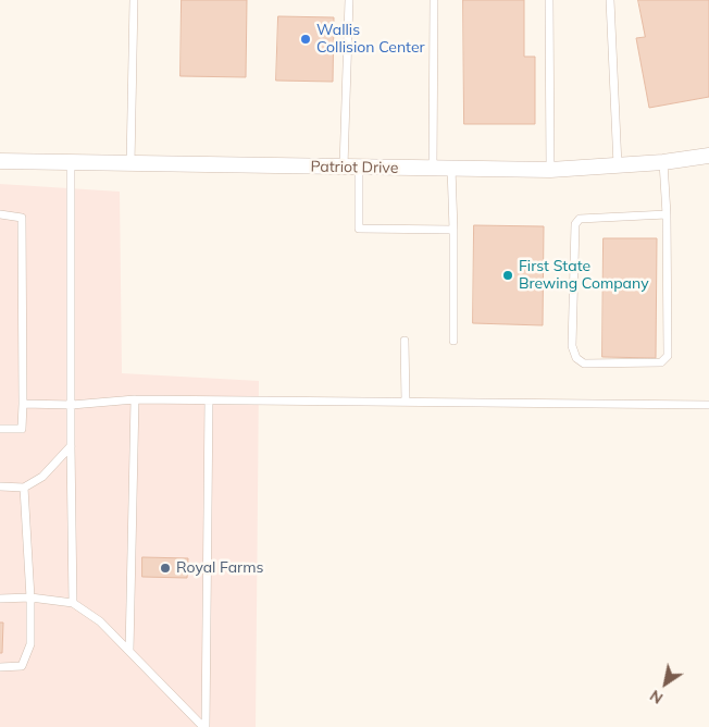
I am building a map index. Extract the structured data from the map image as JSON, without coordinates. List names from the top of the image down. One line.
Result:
{"streets":{"street":["Patriot Drive"]},"places":["Wallis Collision Center","First State Brewing Company","Royal Farms"],"north":"bottom left"}
